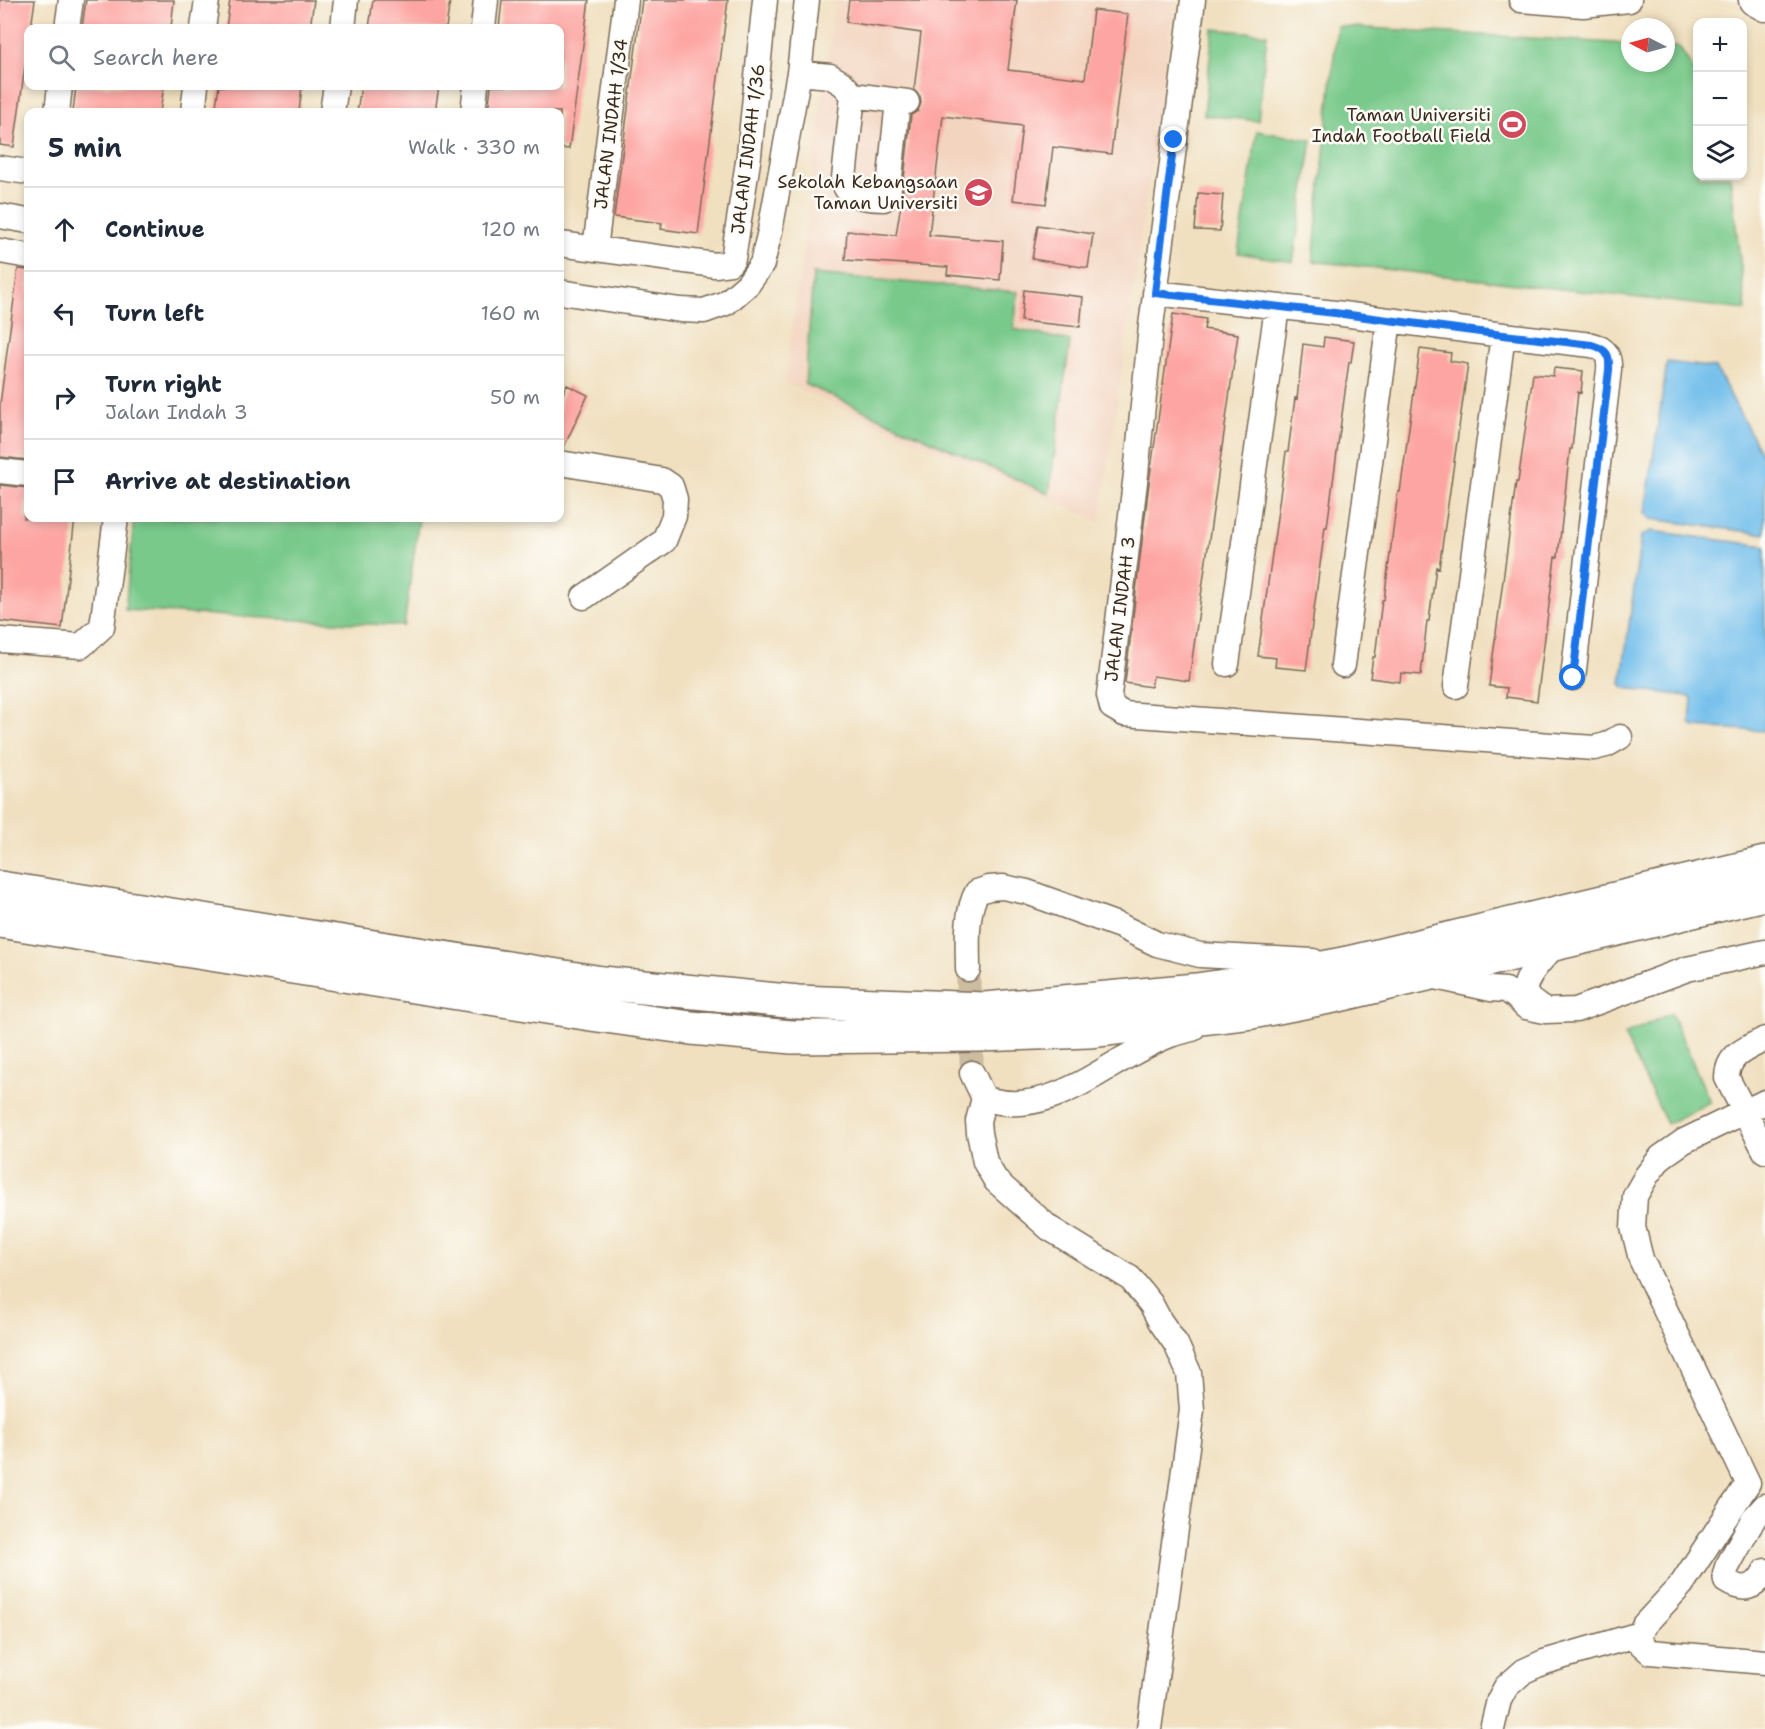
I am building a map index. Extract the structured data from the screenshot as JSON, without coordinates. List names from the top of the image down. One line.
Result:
{"streets":{"street":["JALAN INDAH 1/34","JALAN INDAH 1/36","JALAN INDAH 3"]},"crossings":[["JALAN INDAH 1/34","JALAN INDAH 1/36"]],"places":{"sports":["Taman Universiti Indah Football Field"],"school or university":["Sekolah Kebangsaan Taman Universiti"]},"north":"left","page":{"map_buttons":["+","−"],"search":"Search here","heading":["5 min","Walk · 330 m"],"list":[["Continue","120 m"],["Turn left","160 m"],["Turn right","Jalan Indah 3","50 m"],"Arrive at destination"]}}
